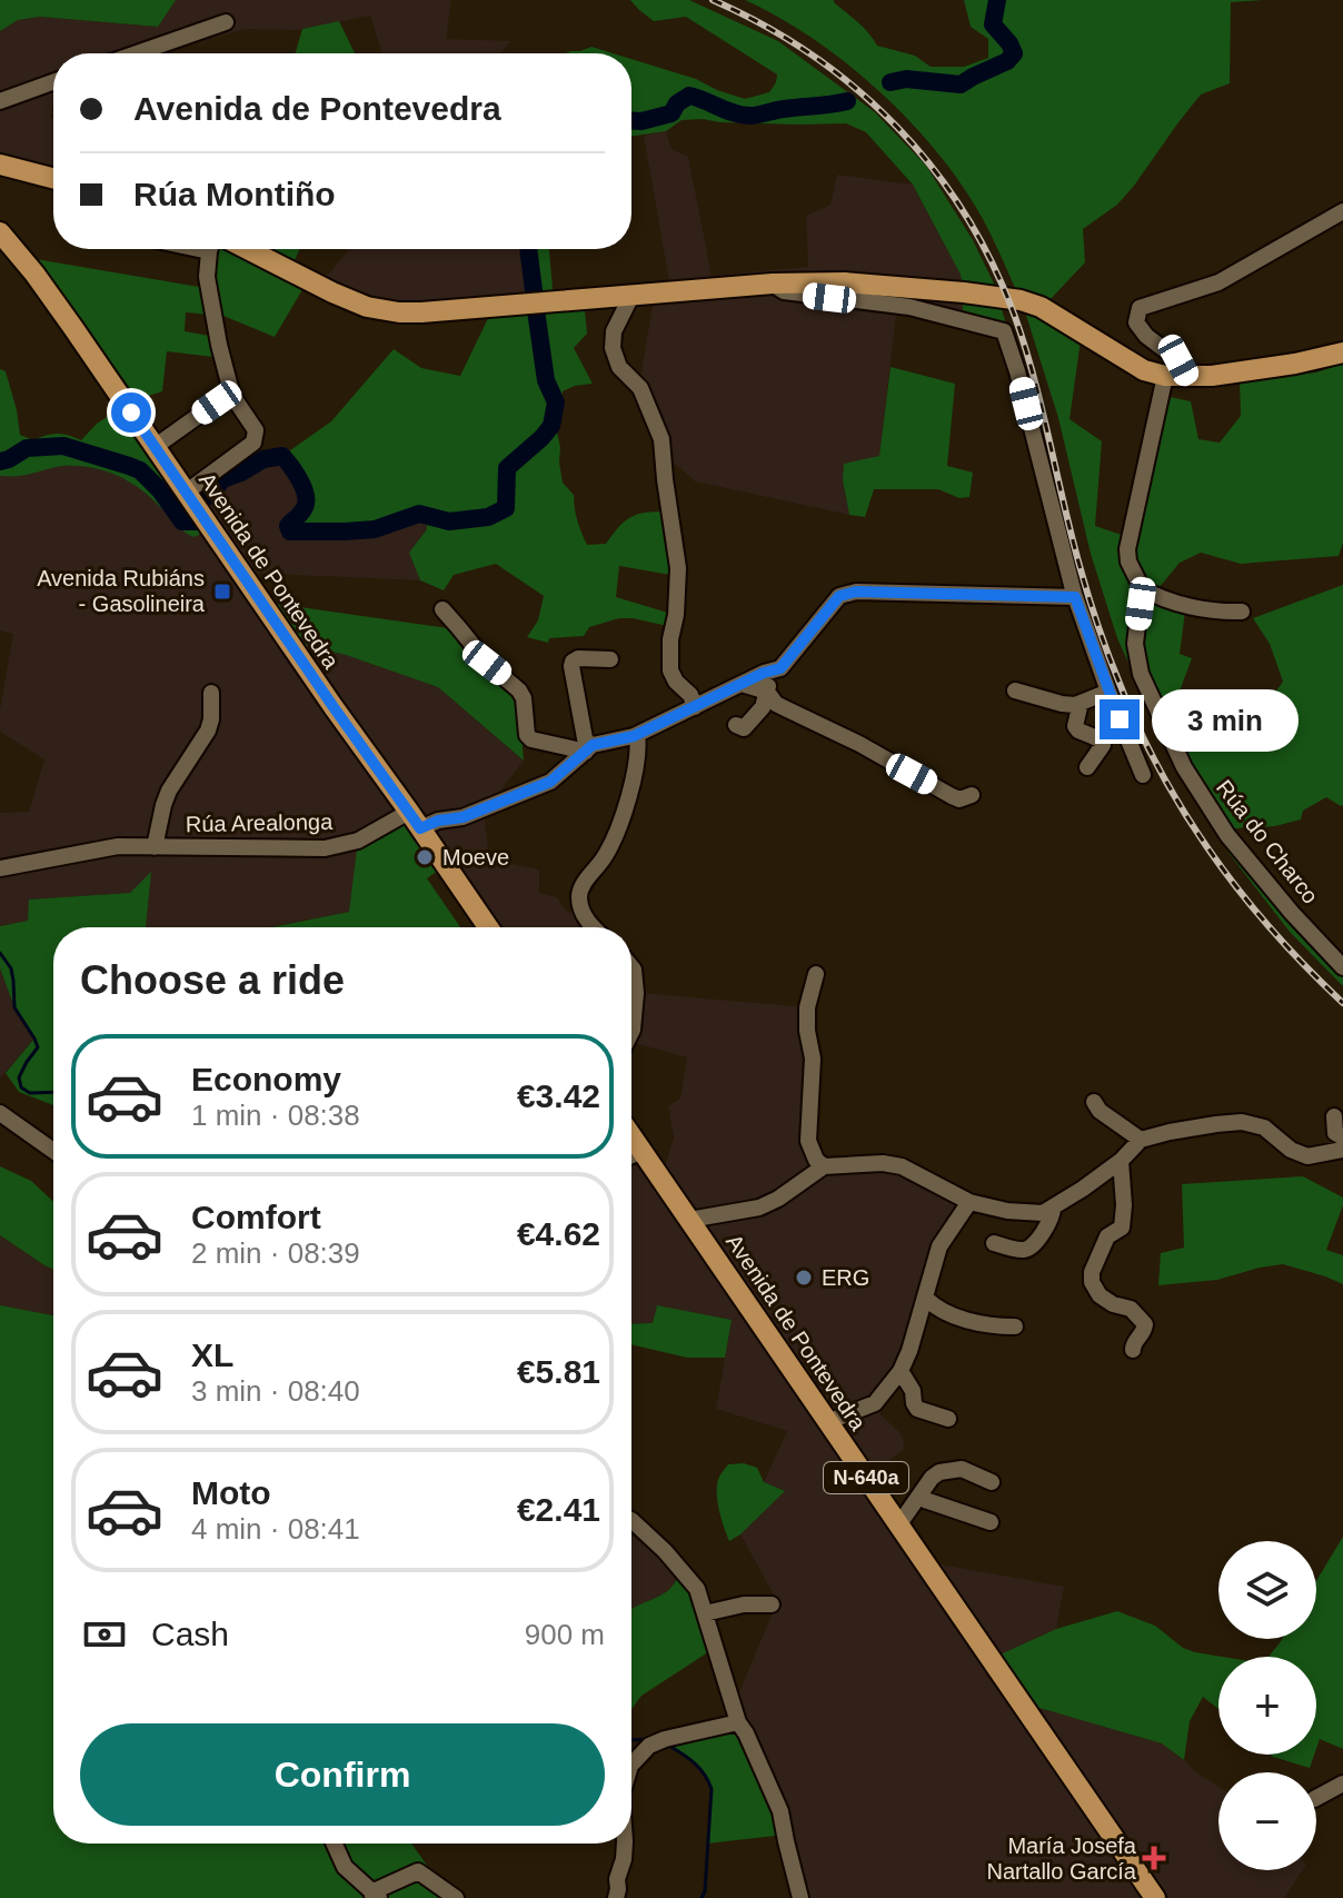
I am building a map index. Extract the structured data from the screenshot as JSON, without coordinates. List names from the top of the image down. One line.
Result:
{"streets":{"main road":["Avenida de Pontevedra","N-640a"],"street":["Rúa Arealonga","Rúa do Charco"]},"crossings":[["Avenida de Pontevedra","Rúa Arealonga"]],"places":{"transit":["Avenida Rubiáns - Gasolineira"],"other":["Moeve","ERG"],"health":["María Josefa Nartallo García"]},"page":{"banner":["Avenida de Pontevedra","Rúa Montiño"],"bubble":"3 min","heading":"Choose a ride","list":[{"name":"Economy","note":"1 min · 08:38","value":"€3.42"},{"name":"Comfort","note":"2 min · 08:39","value":"€4.62"},{"name":"XL","note":"3 min · 08:40","value":"€5.81"},{"name":"Moto","note":"4 min · 08:41","value":"€2.41"}],"map_buttons":["+","−"],"pay":["Cash","900 m"],"buttons":"Confirm"}}
